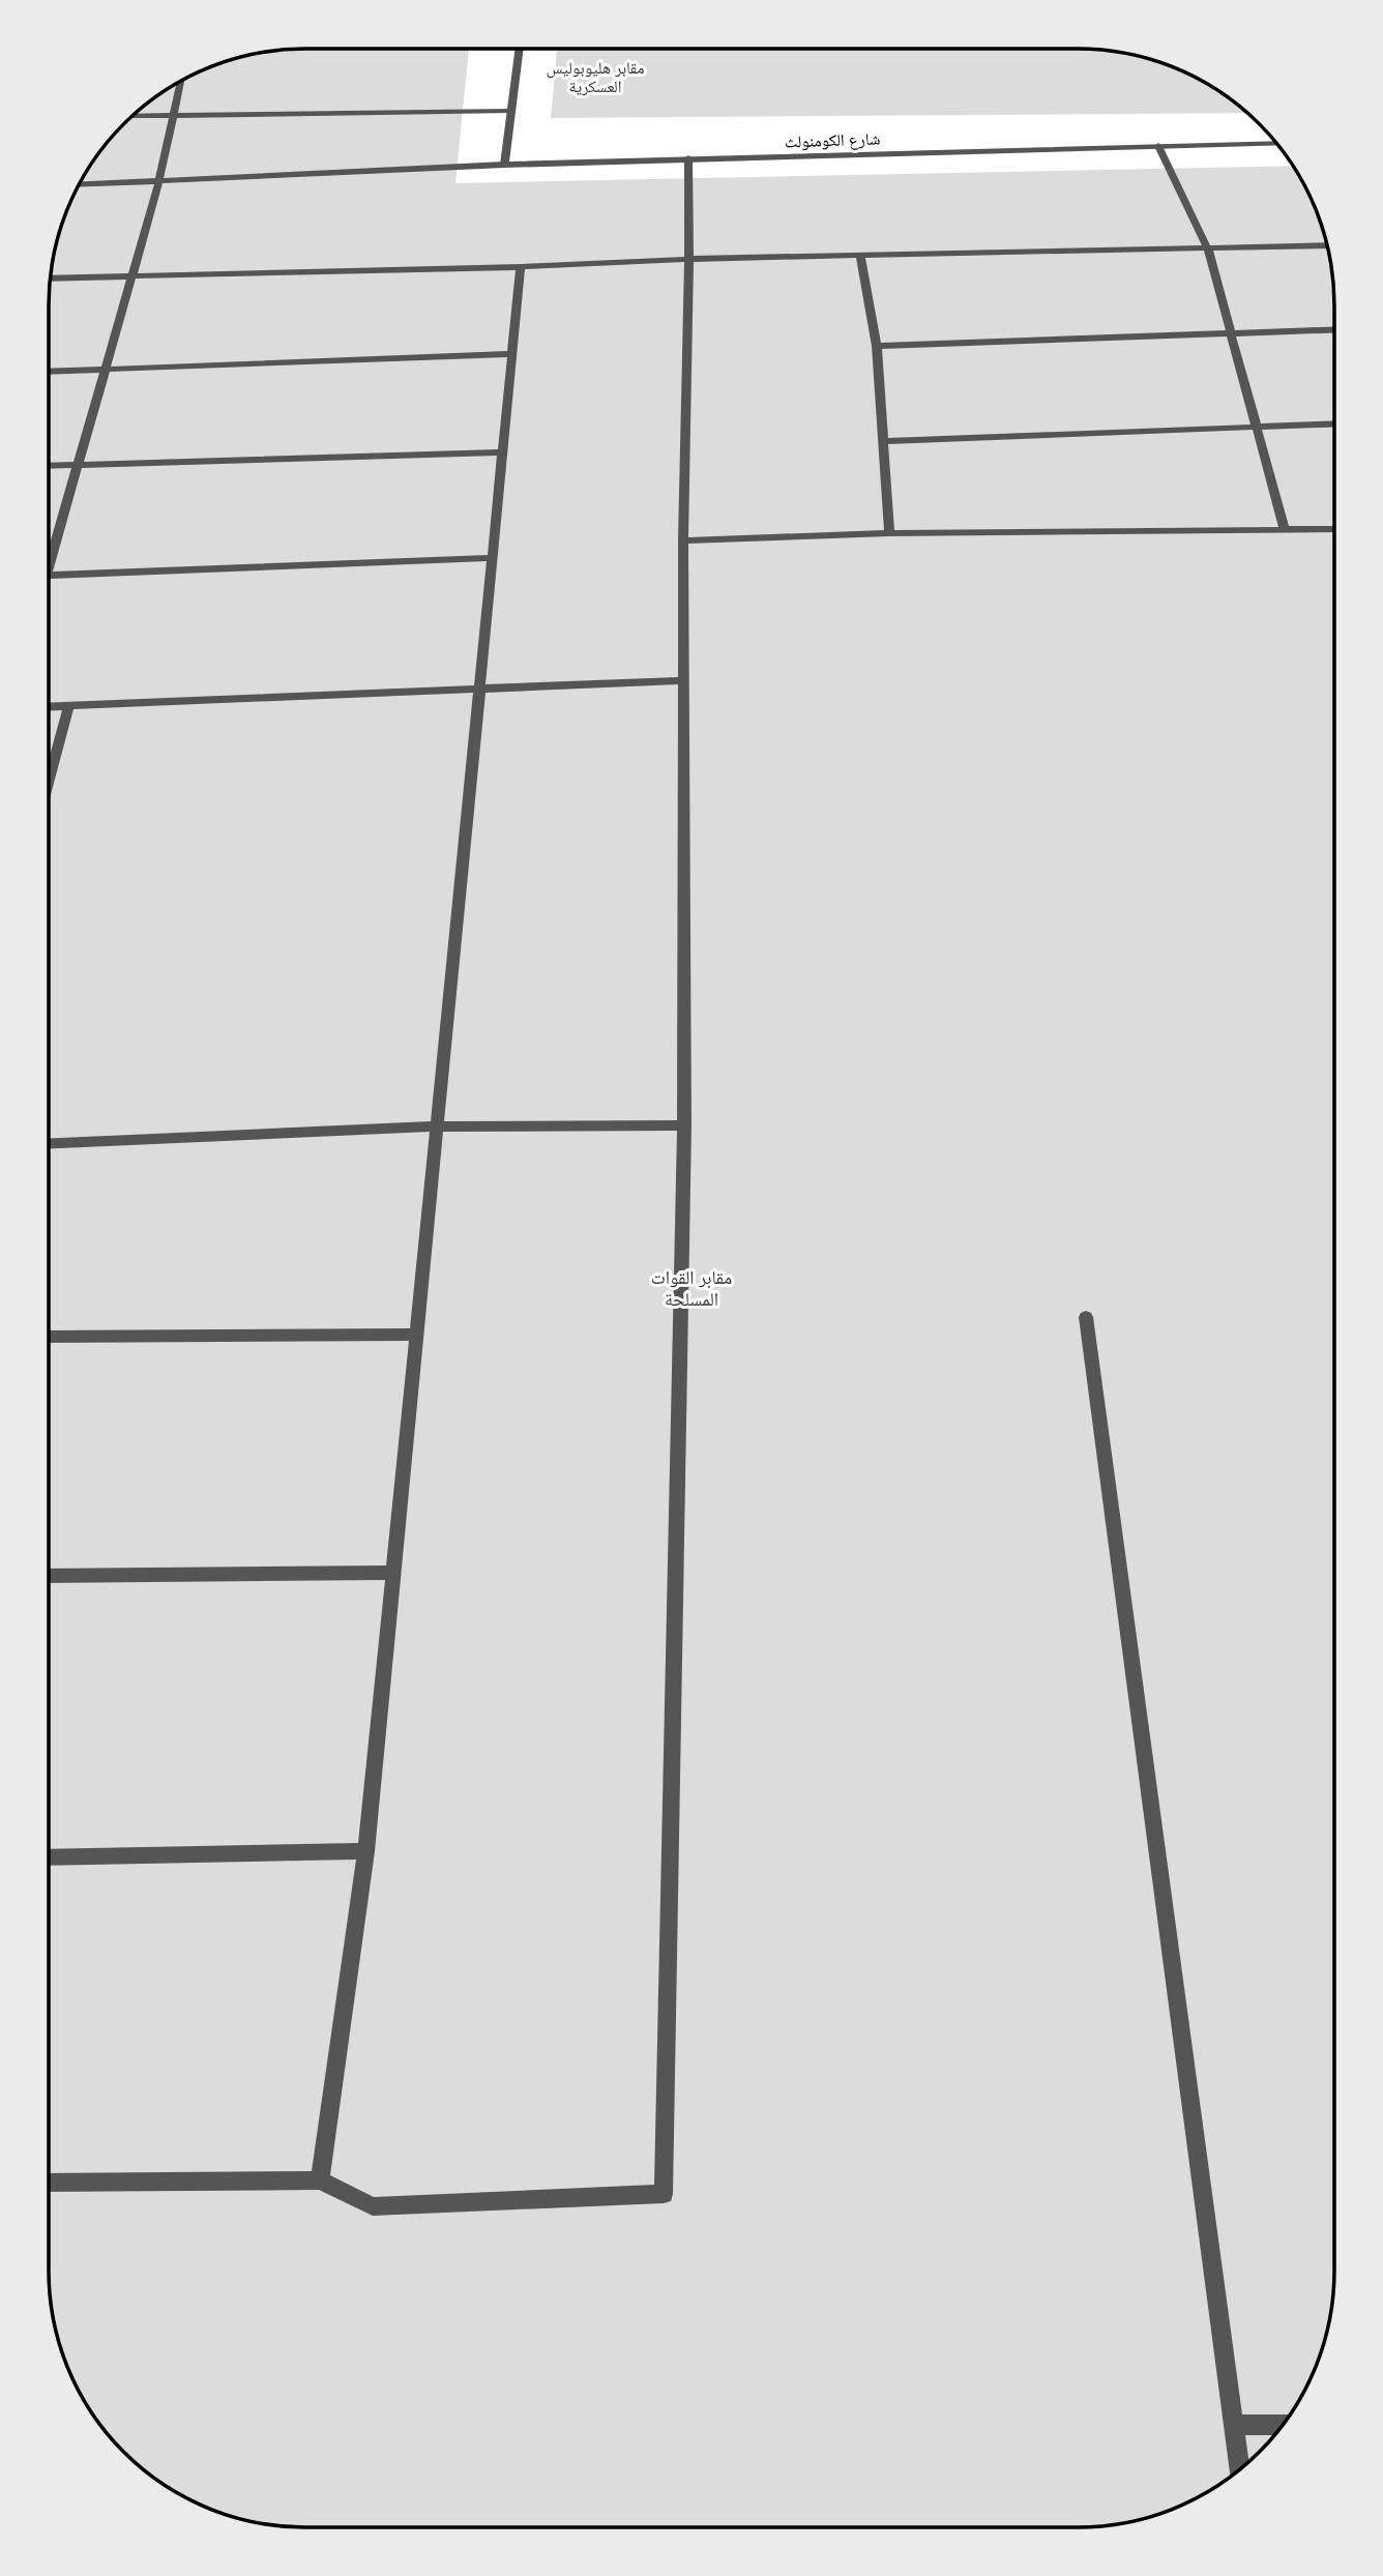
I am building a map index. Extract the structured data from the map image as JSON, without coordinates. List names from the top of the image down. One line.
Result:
{"streets":{"street":["شارع الكومنولث"]},"parks":["مقابر هليوبوليس العسكرية","مقابر القوات المسلحة"]}
